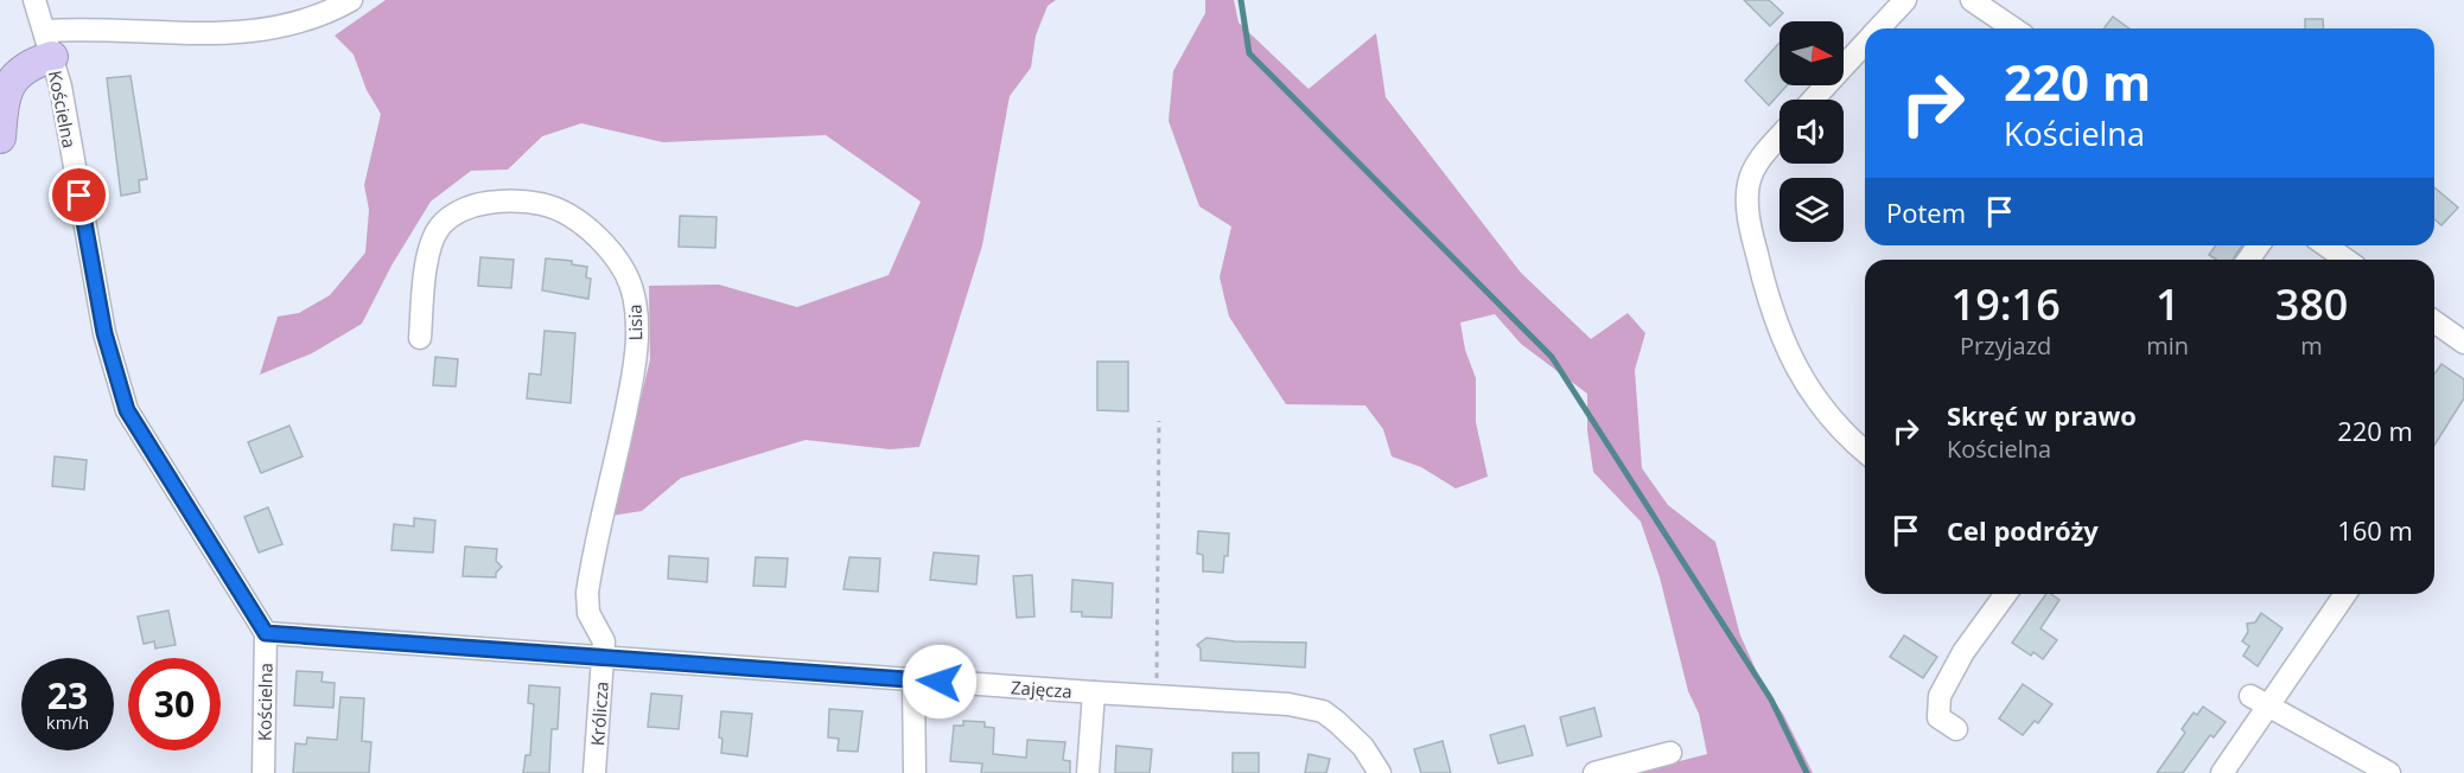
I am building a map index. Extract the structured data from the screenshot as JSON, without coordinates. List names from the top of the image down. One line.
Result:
{"streets":{"street":["Kościelna","Lisia","Zajęcza","Królicza"]},"crossings":[["Kościelna","Zajęcza"],["Lisia","Zajęcza"],["Lisia","Królicza"],["Zajęcza","Królicza"]],"north":"right","page":{"turn":["220 m","Kościelna"],"then":"Potem","eta":["19:16","Przyjazd","1","min","380","m"],"list":[{"name":"Skręć w prawo","note":"Kościelna","value":"220 m"},{"name":"Cel podróży","value":"160 m"}],"speed":"23 km/h","limit":"30"}}
